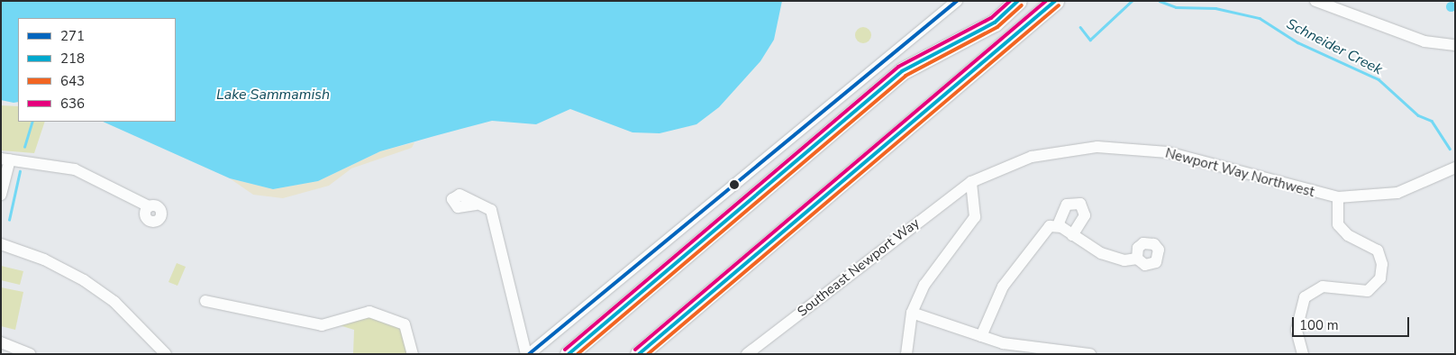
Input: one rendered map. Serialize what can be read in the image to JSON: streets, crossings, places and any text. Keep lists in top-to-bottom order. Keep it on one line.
{"streets":{"street":["Newport Way Northwest","Southeast Newport Way"]},"crossings":[["Newport Way Northwest","Southeast Newport Way"]],"water":["Schneider Creek","Lake Sammamish"],"lines":["transit line 271","transit line 218","transit line 636","transit line 643"],"legend":["271","218","643","636"],"scale_bar":"100 m"}
